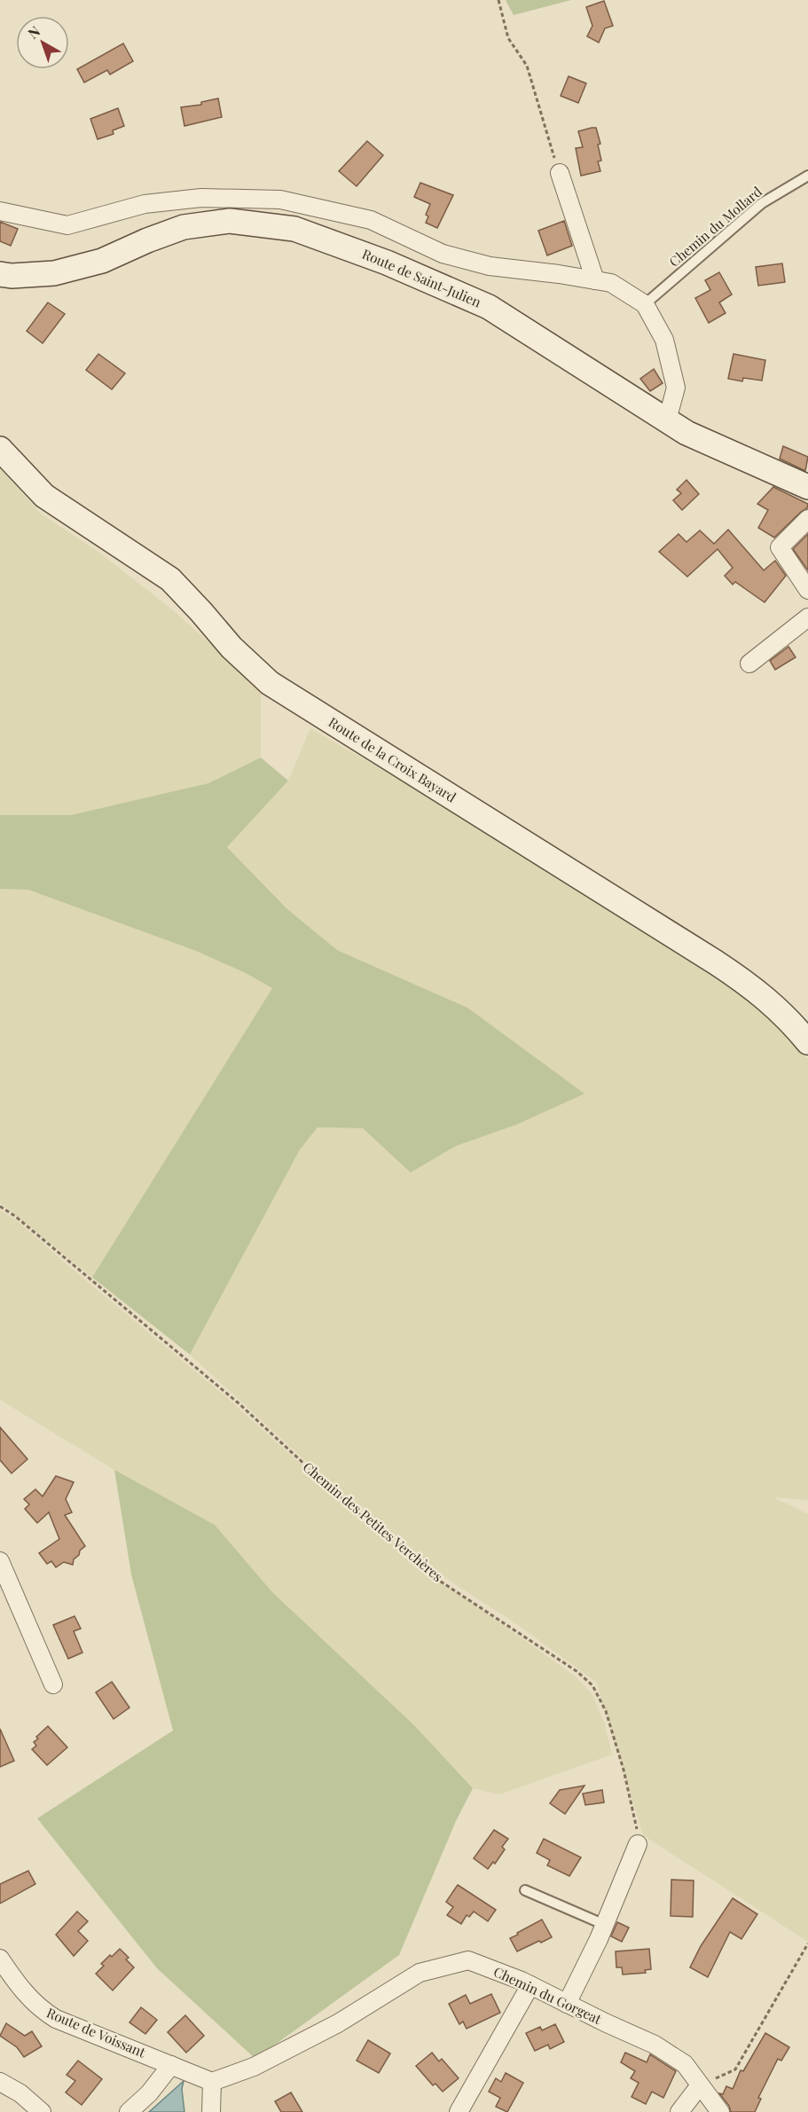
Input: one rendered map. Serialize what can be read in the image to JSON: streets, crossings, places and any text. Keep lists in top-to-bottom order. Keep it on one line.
{"streets":{"main road":["Route de Saint-Julien","Route de la Croix Bayard"],"street":["Chemin du Gorgeat","Route de Voissant"],"lane":["Chemin du Mollard"],"path":["Chemin des Petites Verchères"]},"crossings":[["Chemin du Gorgeat","Route de Voissant"]],"north":"top left"}
